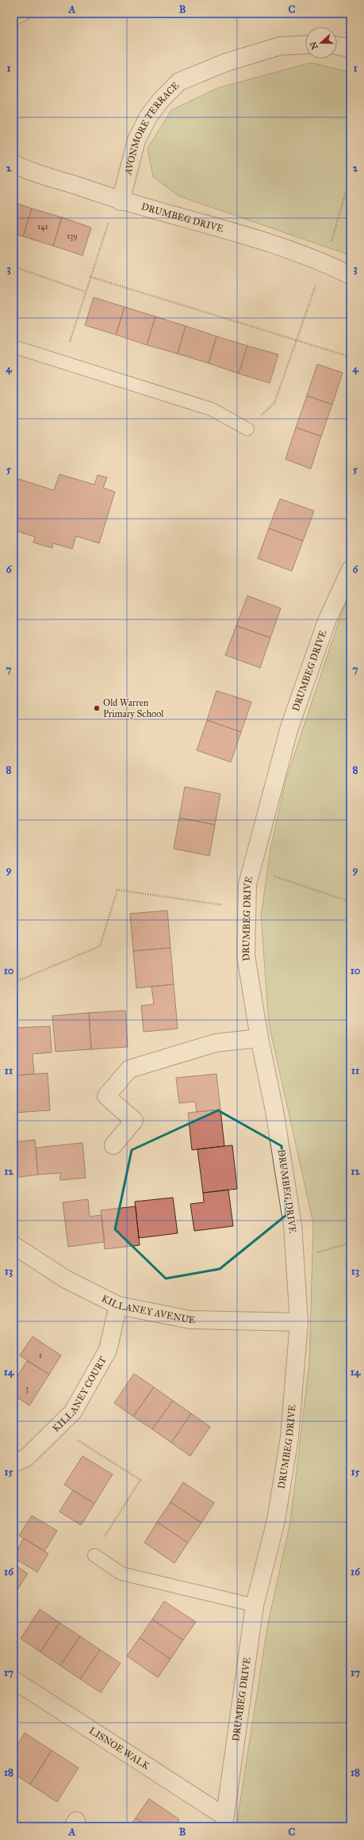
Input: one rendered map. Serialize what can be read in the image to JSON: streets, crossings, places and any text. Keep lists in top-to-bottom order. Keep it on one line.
{"streets":{"street":["AVONMORE TERRACE","DRUMBEG DRIVE","KILLANEY AVENUE","KILLANEY COURT","LISNOE WALK"]},"crossings":[["AVONMORE TERRACE","DRUMBEG DRIVE"],["DRUMBEG DRIVE","KILLANEY AVENUE"],["DRUMBEG DRIVE","LISNOE WALK"],["KILLANEY AVENUE","KILLANEY COURT"]],"places":["Old Warren Primary School"],"house_numbers":["141","139","1","3"],"north":"left","grid":{"columns":["A","B","C"],"rows":["1","2","3","4","5","6","7","8","9","10","11","12","13","14","15","16","17","18"]}}
